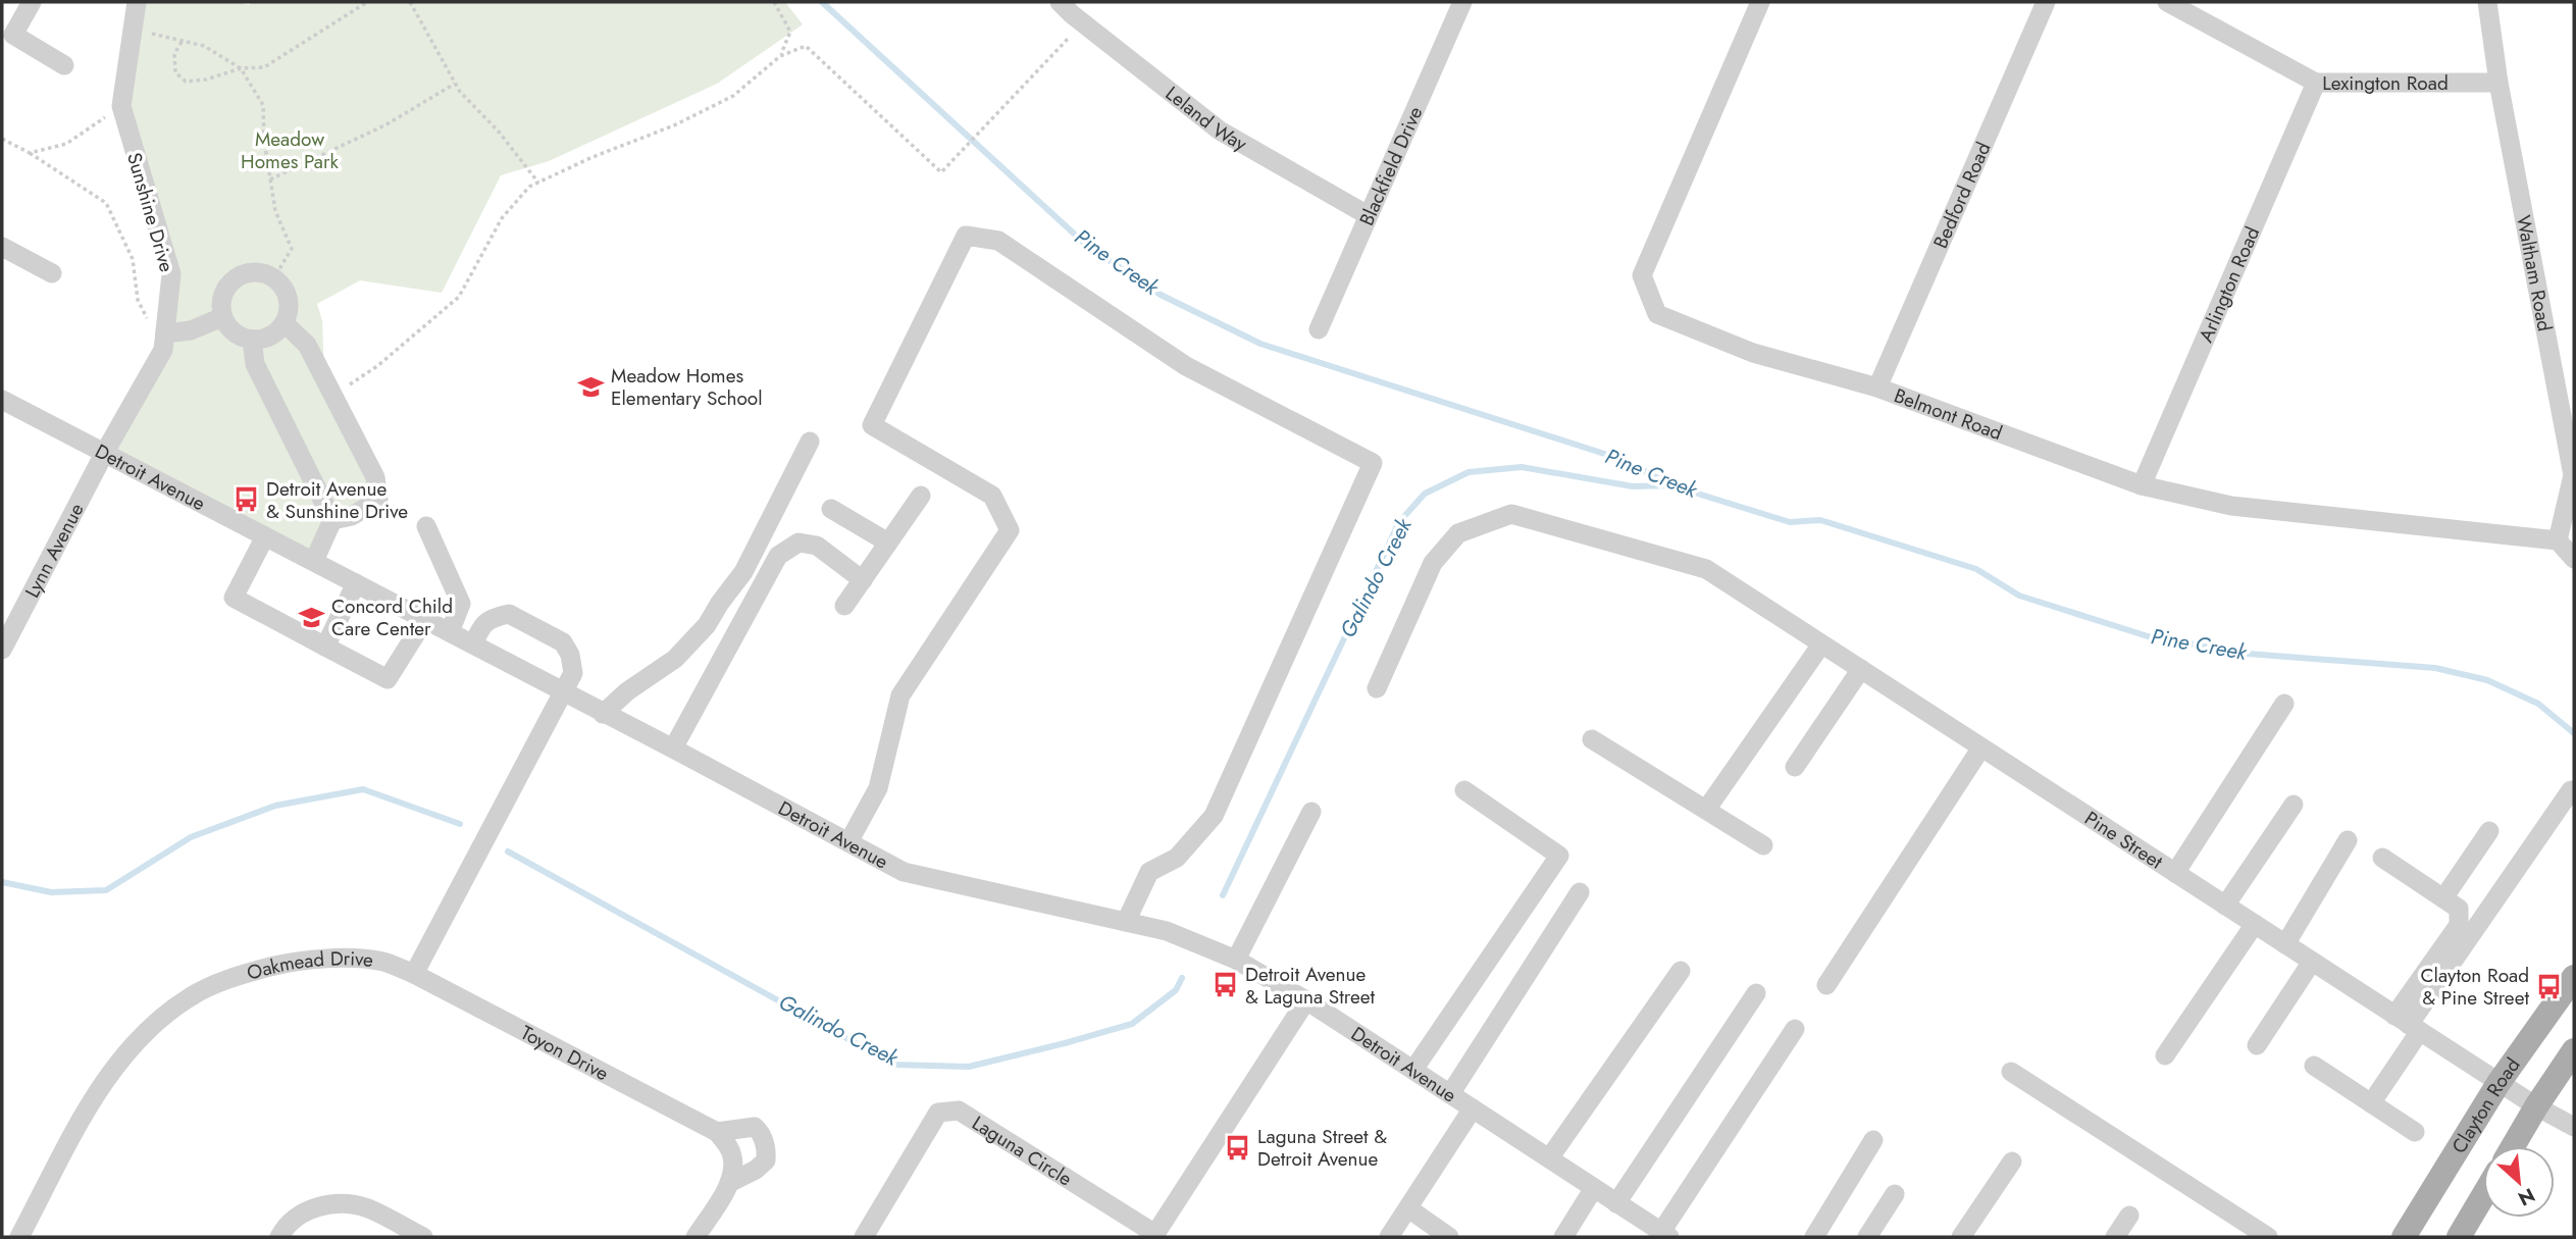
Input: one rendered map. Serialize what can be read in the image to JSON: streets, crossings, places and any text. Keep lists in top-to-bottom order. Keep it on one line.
{"streets":{"main road":["Clayton Road"],"street":["Lexington Road","Leland Way","Blackfield Drive","Bedford Road","Sunshine Drive","Waltham Road","Arlington Road","Belmont Road","Detroit Avenue","Lynn Avenue","Pine Street","Oakmead Drive","Toyon Drive","Laguna Circle"]},"crossings":[["Lexington Road","Waltham Road"],["Lexington Road","Arlington Road"],["Leland Way","Blackfield Drive"],["Bedford Road","Belmont Road"],["Sunshine Drive","Detroit Avenue"],["Sunshine Drive","Lynn Avenue"],["Waltham Road","Belmont Road"],["Arlington Road","Belmont Road"],["Detroit Avenue","Lynn Avenue"],["Pine Street","Clayton Road"],["Oakmead Drive","Toyon Drive"]],"water":["Pine Creek","Galindo Creek"],"parks":["Meadow Homes Park"],"places":{"school or university":["Meadow Homes Elementary School","Concord Child Care Center"],"bus stop":["Detroit Avenue & Sunshine Drive","Detroit Avenue & Laguna Street","Clayton Road & Pine Street","Laguna Street & Detroit Avenue"]},"north":"bottom right"}
